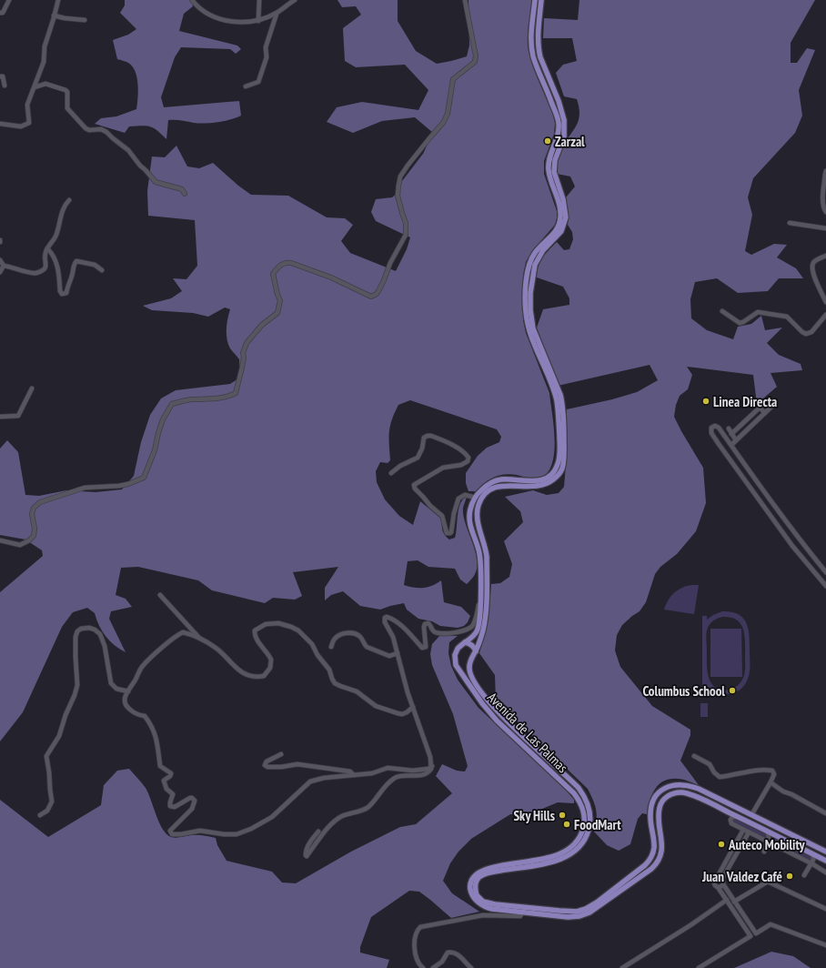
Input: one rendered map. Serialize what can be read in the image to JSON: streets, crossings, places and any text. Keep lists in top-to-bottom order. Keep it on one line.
{"streets":{"main road":["Avenida de Las Palmas"]},"places":["Zarzal","Linea Directa","Columbus School","Sky Hills","FoodMart","Auteco Mobility","Juan Valdez Café"]}
